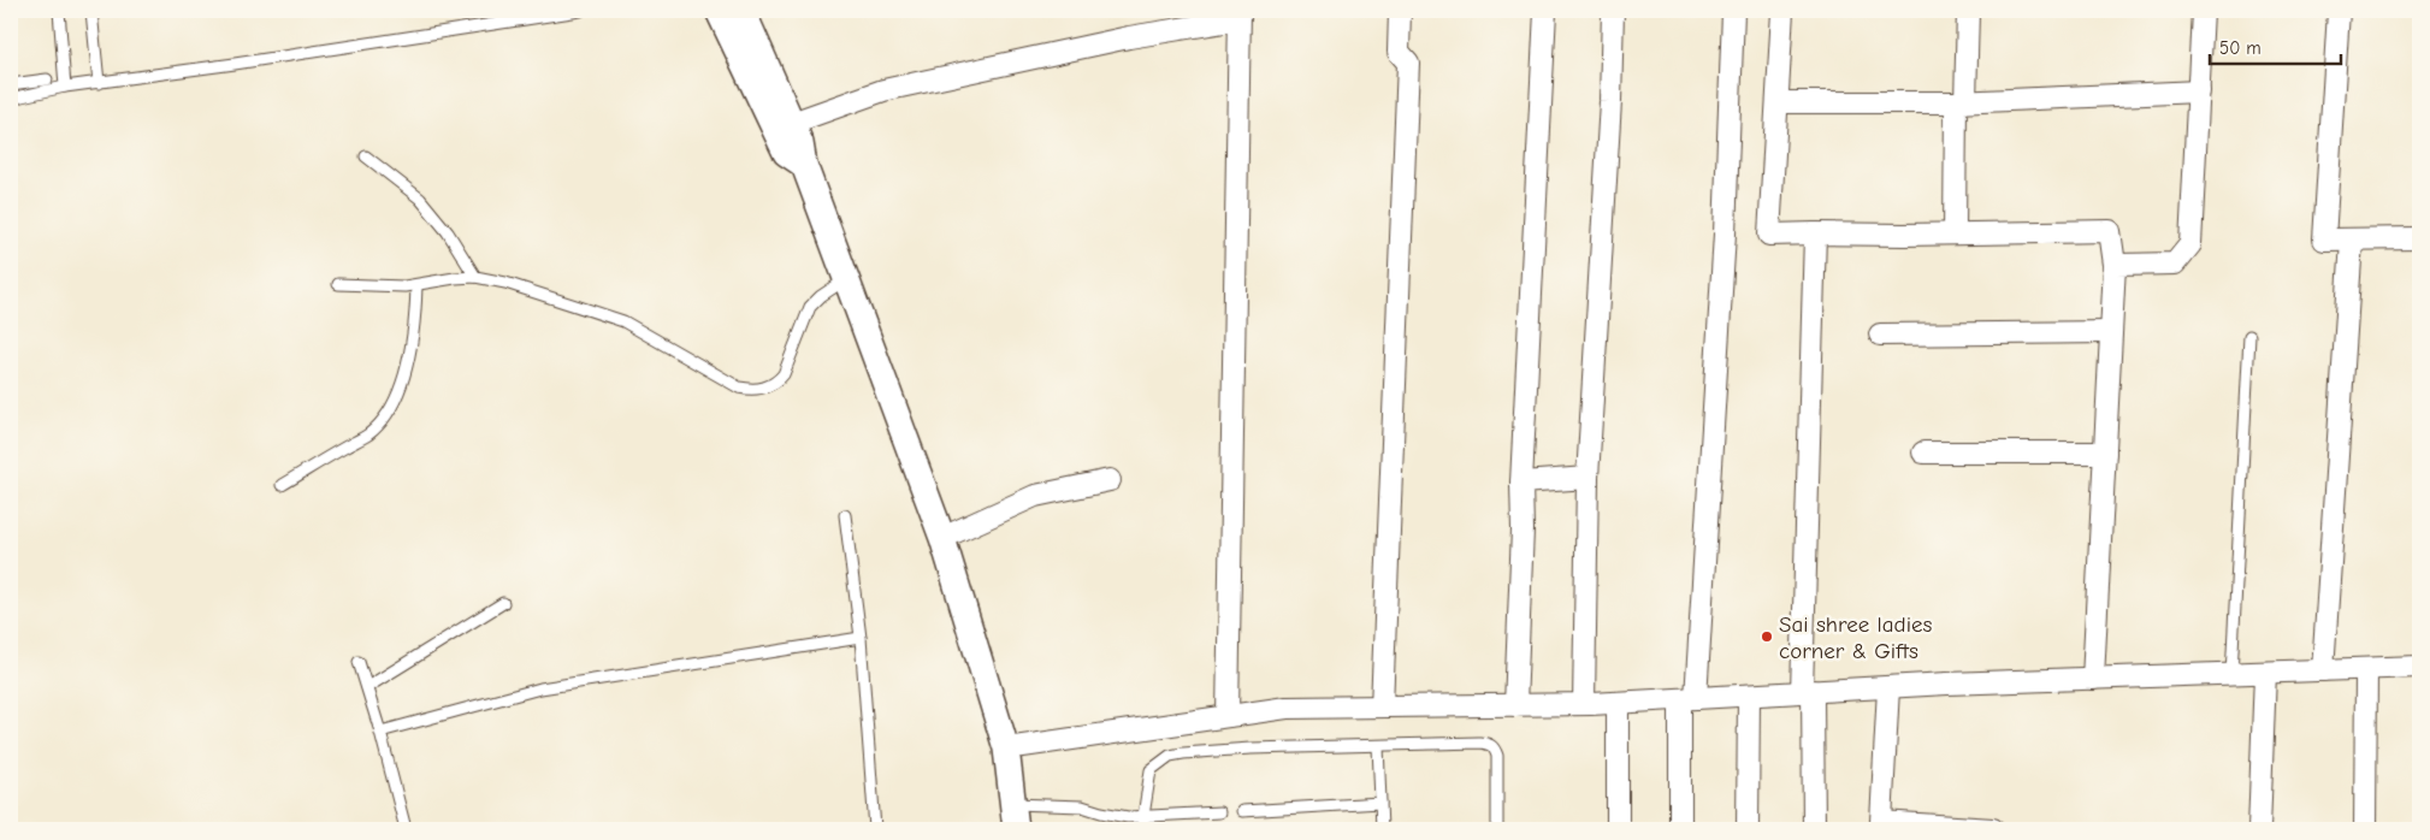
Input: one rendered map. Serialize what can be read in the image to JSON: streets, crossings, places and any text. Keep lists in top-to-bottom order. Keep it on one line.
{"places":["Sai shree ladies corner & Gifts"],"scale_bar":"50 m"}
